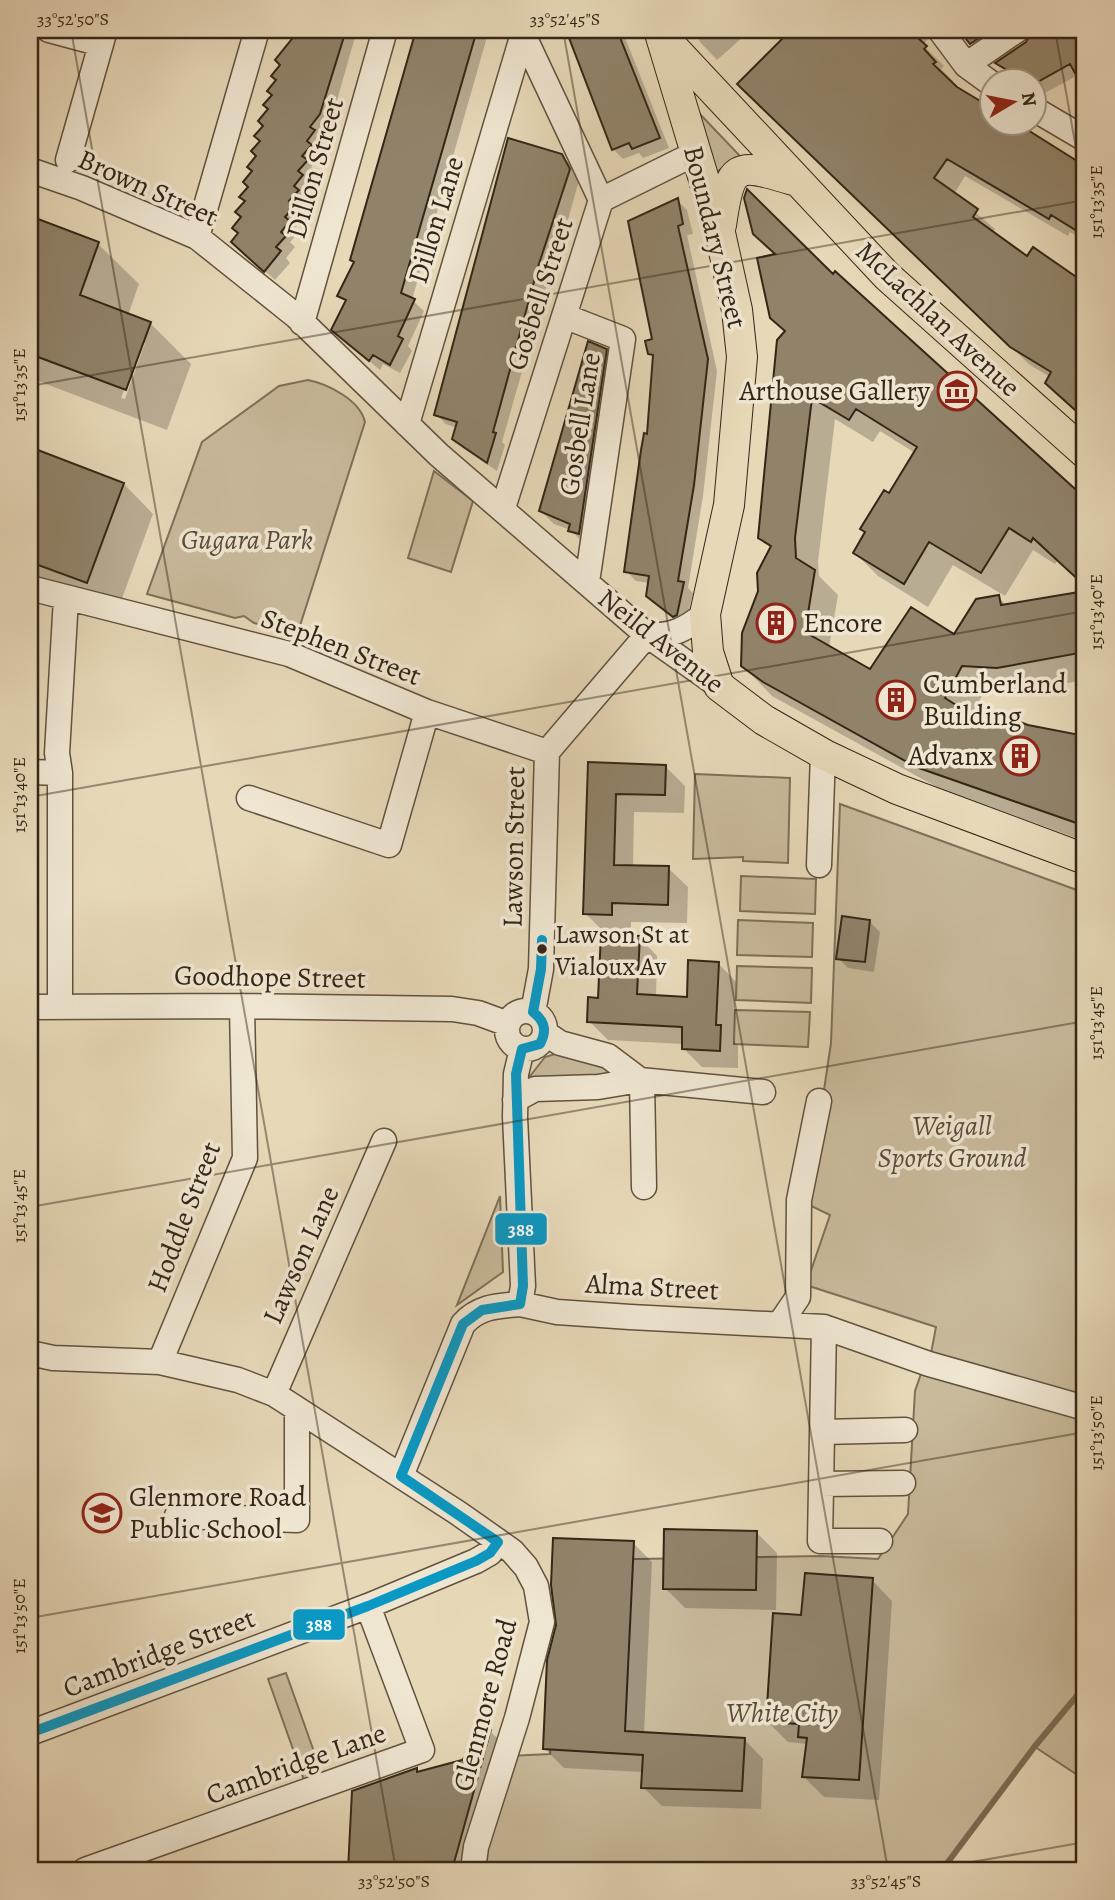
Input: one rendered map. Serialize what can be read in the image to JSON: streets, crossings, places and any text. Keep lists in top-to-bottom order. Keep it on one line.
{"streets":{"main road":["Boundary Street","McLachlan Avenue","Neild Avenue"],"street":["Dillon Street","Brown Street","Dillon Lane","Gosbell Street","Gosbell Lane","Stephen Street","Lawson Street","Goodhope Street","Hoddle Street","Lawson Lane","Alma Street","Cambridge Street","Glenmore Road","Cambridge Lane"]},"crossings":[["Dillon Street","Brown Street"],["Dillon Street","Neild Avenue"],["Brown Street","Neild Avenue"],["Dillon Lane","Neild Avenue"],["Boundary Street","Gosbell Street"],["Boundary Street","McLachlan Avenue"],["Boundary Street","Neild Avenue"],["Gosbell Street","Gosbell Lane"],["Gosbell Street","Neild Avenue"],["Gosbell Lane","Neild Avenue"],["Neild Avenue","Lawson Street"],["Stephen Street","Lawson Street"],["Lawson Street","Goodhope Street"],["Goodhope Street","Hoddle Street"],["Hoddle Street","Glenmore Road"],["Lawson Lane","Glenmore Road"],["Cambridge Street","Glenmore Road"],["Cambridge Street","Cambridge Lane"]],"parks":["Gugara Park","Weigall Sports Ground","White City"],"places":{"museum":["Arthouse Gallery"],"building":["Encore","Cumberland Building","Advanx"],"other":["Lawson St at Vialoux Av"],"school or university":["Glenmore Road Public School"]},"lines":["transit line 388"],"north":"right","coordinates":["33°52'50\"S","33°52'45\"S","151°13'35\"E","151°13'40\"E","151°13'45\"E","151°13'50\"E"]}
